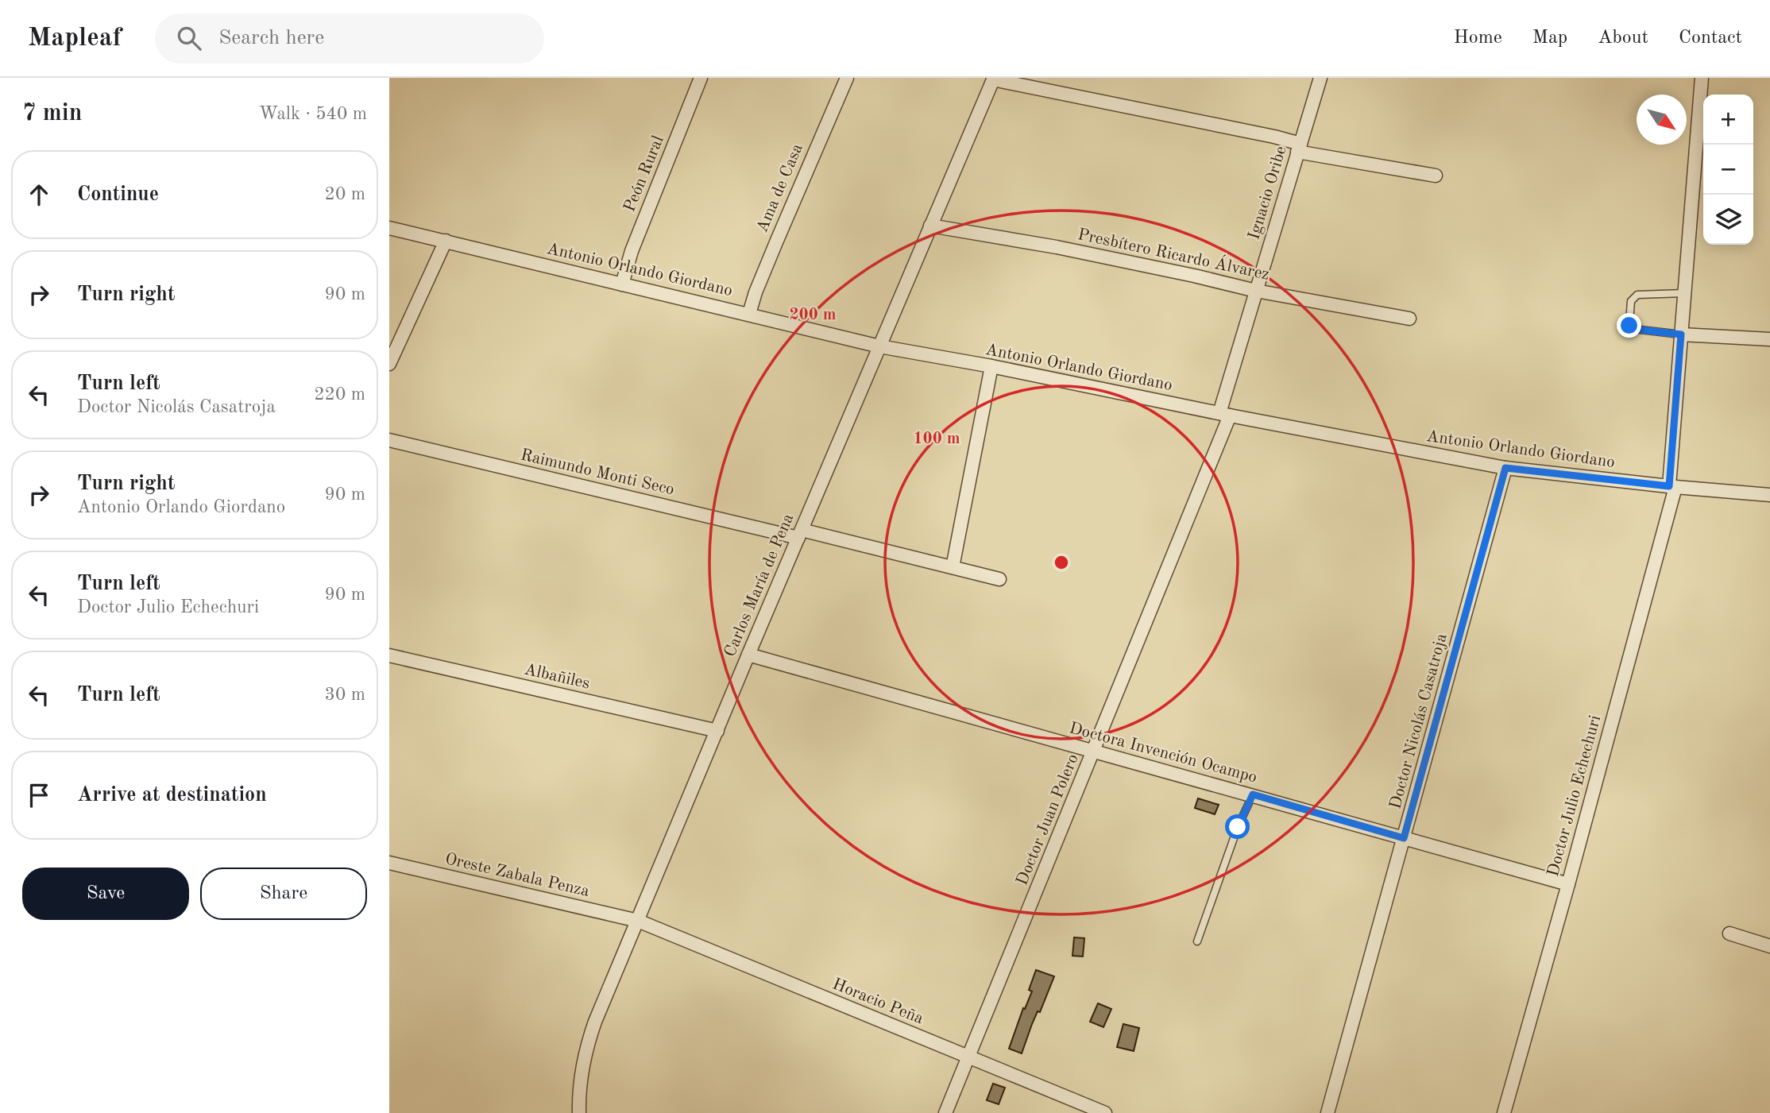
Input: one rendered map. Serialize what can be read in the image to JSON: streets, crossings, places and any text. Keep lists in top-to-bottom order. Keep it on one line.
{"streets":{"street":["Peón Rural","Ama de Casa","Ignacio Oribe","Presbítero Ricardo Álvarez","Antonio Orlando Giordano","Raimundo Monti Seco","Carlos María de Pena","Albañiles","Doctor Nicolás Casatroja","Doctora Invención Ocampo","Doctor Julio Echechuri","Doctor Juan Polero","Oreste Zabala Penza","Horacio Peña"]},"crossings":[["Peón Rural","Antonio Orlando Giordano"],["Ama de Casa","Antonio Orlando Giordano"],["Ignacio Oribe","Presbítero Ricardo Álvarez"],["Ignacio Oribe","Antonio Orlando Giordano"],["Ignacio Oribe","Doctor Juan Polero"],["Presbítero Ricardo Álvarez","Carlos María de Pena"],["Antonio Orlando Giordano","Carlos María de Pena"],["Antonio Orlando Giordano","Doctor Nicolás Casatroja"],["Antonio Orlando Giordano","Doctor Julio Echechuri"],["Antonio Orlando Giordano","Doctor Juan Polero"],["Raimundo Monti Seco","Carlos María de Pena"],["Carlos María de Pena","Albañiles"],["Carlos María de Pena","Doctora Invención Ocampo"],["Carlos María de Pena","Oreste Zabala Penza"],["Carlos María de Pena","Horacio Peña"],["Doctor Nicolás Casatroja","Doctora Invención Ocampo"],["Doctora Invención Ocampo","Doctor Julio Echechuri"],["Doctora Invención Ocampo","Doctor Juan Polero"],["Doctor Juan Polero","Horacio Peña"],["Oreste Zabala Penza","Horacio Peña"]],"north":"bottom right","page":{"header":"Mapleaf","search":"Search here","nav":["Home","Map","About","Contact"],"heading":["7 min","Walk · 540 m"],"map_buttons":["+","−"],"list":[["Continue","20 m"],["Turn right","90 m"],["Turn left","Doctor Nicolás Casatroja","220 m"],["Turn right","Antonio Orlando Giordano","90 m"],["Turn left","Doctor Julio Echechuri","90 m"],["Turn left","30 m"],"Arrive at destination"],"buttons":["Save","Share"]},"rings":["200 m","100 m"]}
